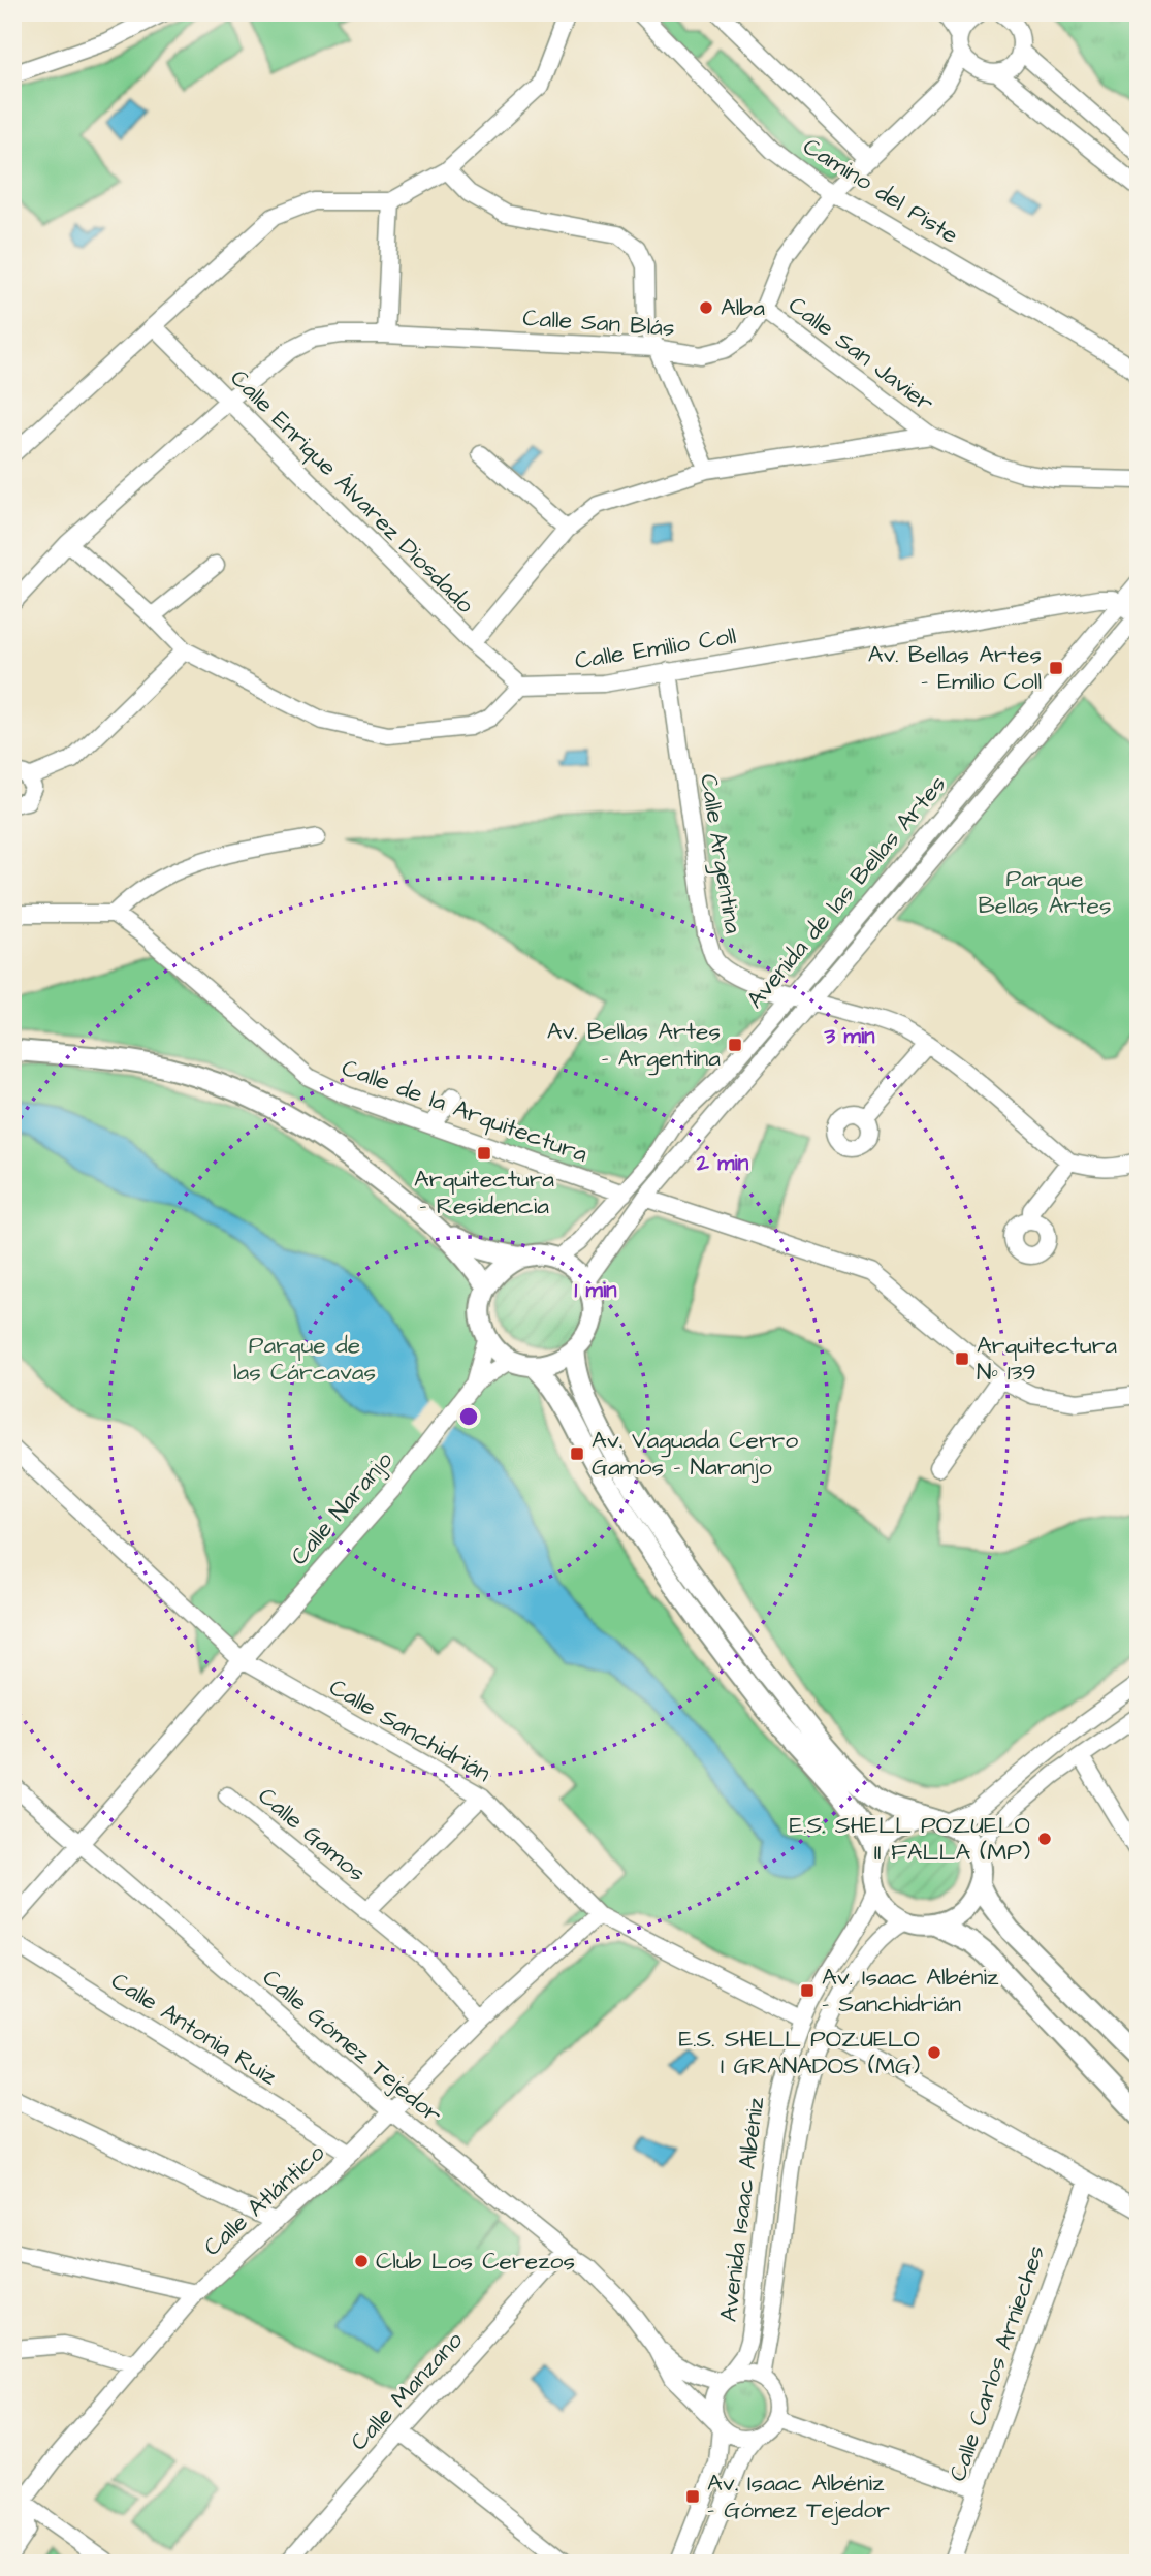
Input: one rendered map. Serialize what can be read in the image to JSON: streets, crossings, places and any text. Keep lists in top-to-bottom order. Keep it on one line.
{"streets":{"street":["Camino del Piste","Calle San Blás","Calle San Javier","Calle Enrique Álvarez Diosdado","Calle Emilio Coll","Calle Argentina","Avenida de las Bellas Artes","Calle de la Arquitectura","Calle Naranjo","Calle Sanchidrián","Calle Gamos","Calle Antonia Ruiz","Calle Gómez Tejedor","Calle Atlántico","Avenida Isaac Albéniz","Calle Carlos Arnieches","Calle Manzano"]},"crossings":[["Camino del Piste","Calle San Blás"],["Calle San Blás","Calle San Javier"],["Calle San Blás","Calle Enrique Álvarez Diosdado"],["Calle Enrique Álvarez Diosdado","Calle Emilio Coll"],["Calle Emilio Coll","Calle Argentina"],["Calle Emilio Coll","Avenida de las Bellas Artes"],["Calle Argentina","Avenida de las Bellas Artes"],["Avenida de las Bellas Artes","Calle de la Arquitectura"],["Avenida de las Bellas Artes","Calle Naranjo"],["Calle Naranjo","Calle Sanchidrián"],["Calle Naranjo","Calle Gómez Tejedor"],["Calle Sanchidrián","Calle Gamos"],["Calle Sanchidrián","Calle Atlántico"],["Calle Sanchidrián","Avenida Isaac Albéniz"],["Calle Gamos","Calle Atlántico"],["Calle Antonia Ruiz","Calle Atlántico"],["Calle Gómez Tejedor","Calle Atlántico"],["Calle Gómez Tejedor","Avenida Isaac Albéniz"],["Calle Gómez Tejedor","Calle Manzano"]],"parks":["Parque Bellas Artes","Parque de las Cárcavas"],"places":{"other":["Alba","E.S. SHELL POZUELO II FALLA (MP)","E.S. SHELL POZUELO I GRANADOS (MG)","Club Los Cerezos"],"transit":["Av. Bellas Artes - Emilio Coll","Av. Bellas Artes - Argentina","Arquitectura - Residencia","Arquitectura Nº 139","Av. Vaguada Cerro Gamos - Naranjo","Av. Isaac Albéniz - Sanchidrián","Av. Isaac Albéniz - Gómez Tejedor"]},"rings":["3 min","2 min","1 min"]}
